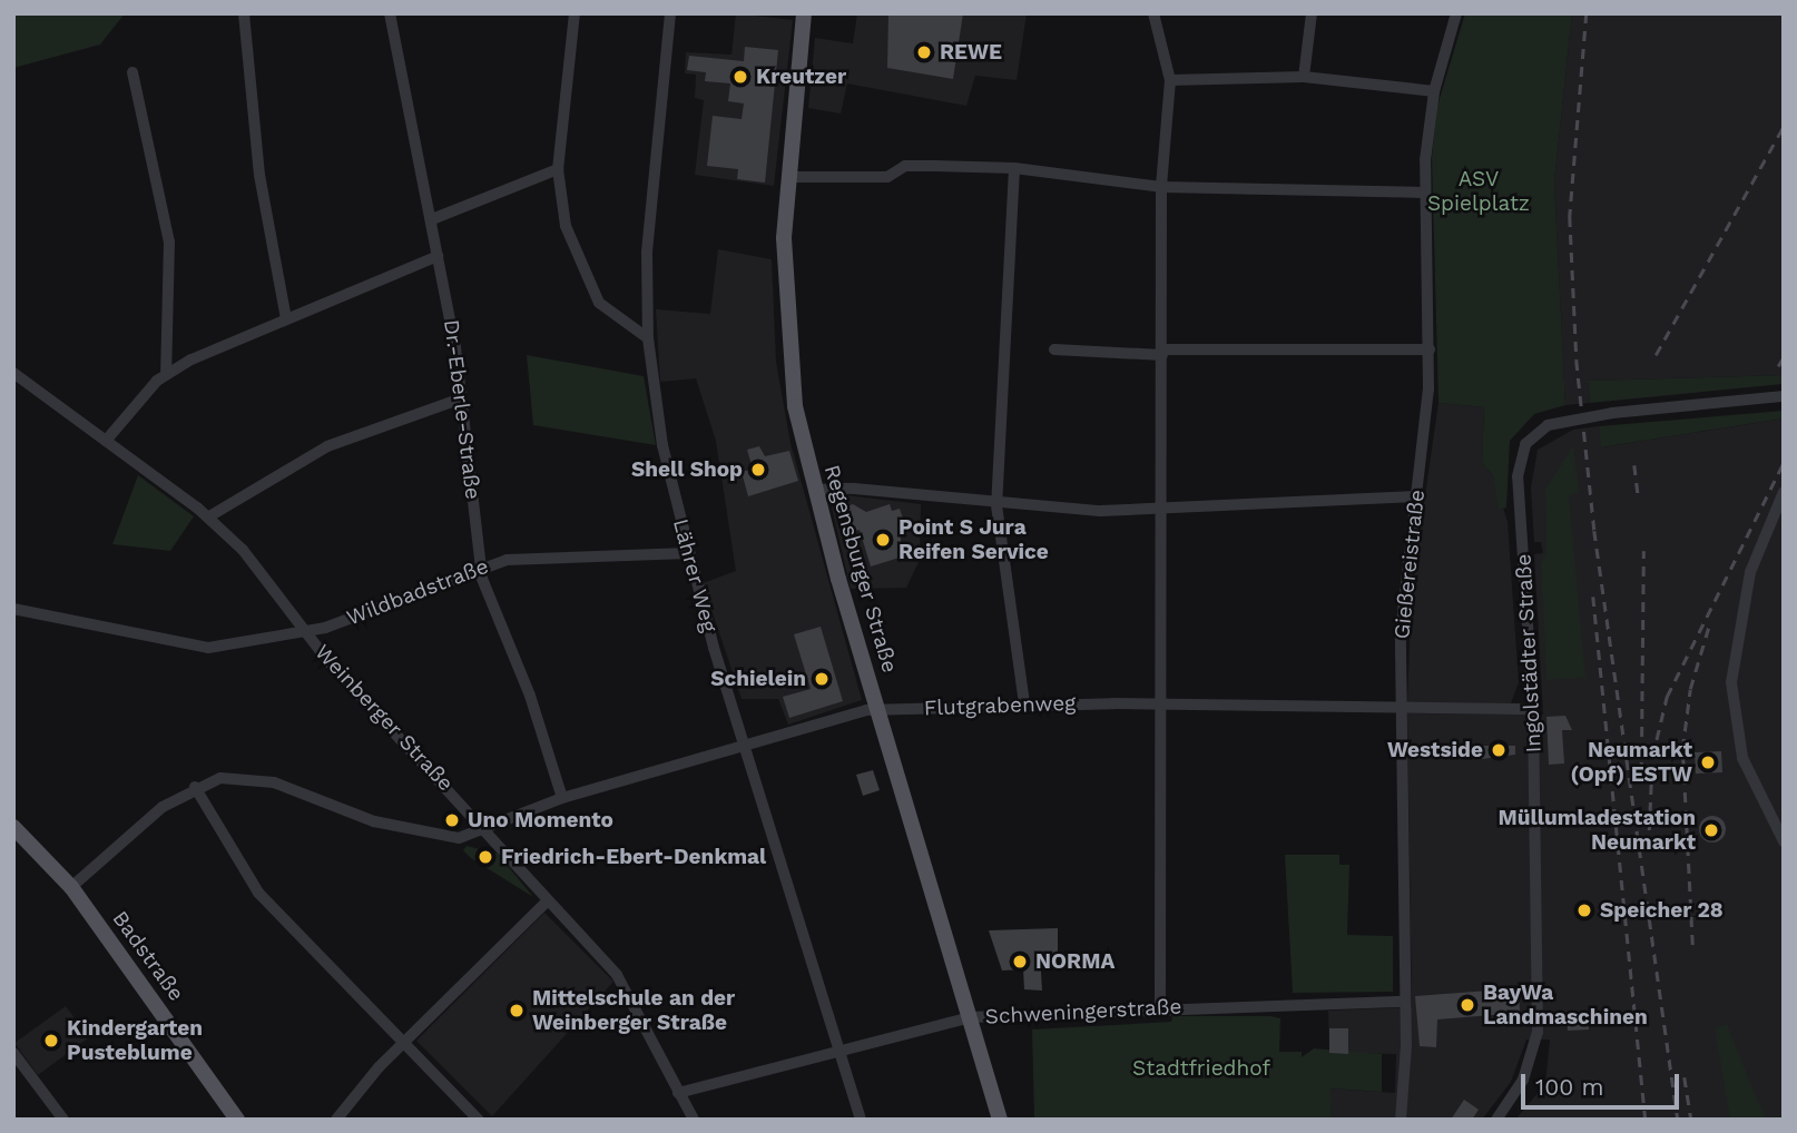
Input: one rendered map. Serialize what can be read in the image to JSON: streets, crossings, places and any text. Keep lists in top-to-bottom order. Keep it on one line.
{"streets":{"main road":["Regensburger Straße","Badstraße"],"street":["Dr.-Eberle-Straße","Gießereistraße","Lährer Weg","Wildbadstraße","Ingolstädter Straße","Flutgrabenweg","Weinberger Straße","Schweningerstraße"]},"crossings":[["Dr.-Eberle-Straße","Wildbadstraße"],["Dr.-Eberle-Straße","Flutgrabenweg"],["Gießereistraße","Flutgrabenweg"],["Gießereistraße","Schweningerstraße"],["Regensburger Straße","Flutgrabenweg"],["Regensburger Straße","Schweningerstraße"],["Lährer Weg","Wildbadstraße"],["Lährer Weg","Flutgrabenweg"],["Lährer Weg","Schweningerstraße"],["Wildbadstraße","Weinberger Straße"],["Ingolstädter Straße","Flutgrabenweg"],["Flutgrabenweg","Weinberger Straße"],["Weinberger Straße","Schweningerstraße"]],"parks":["ASV Spielplatz","Stadtfriedhof"],"places":["REWE","Kreutzer","Shell Shop","Point S Jura Reifen Service","Schielein","Westside","Neumarkt (Opf) ESTW","Uno Momento","Müllumladestation Neumarkt","Friedrich-Ebert-Denkmal","Speicher 28","NORMA","BayWa Landmaschinen","Mittelschule an der Weinberger Straße","Kindergarten Pusteblume"],"scale_bar":"100 m"}
